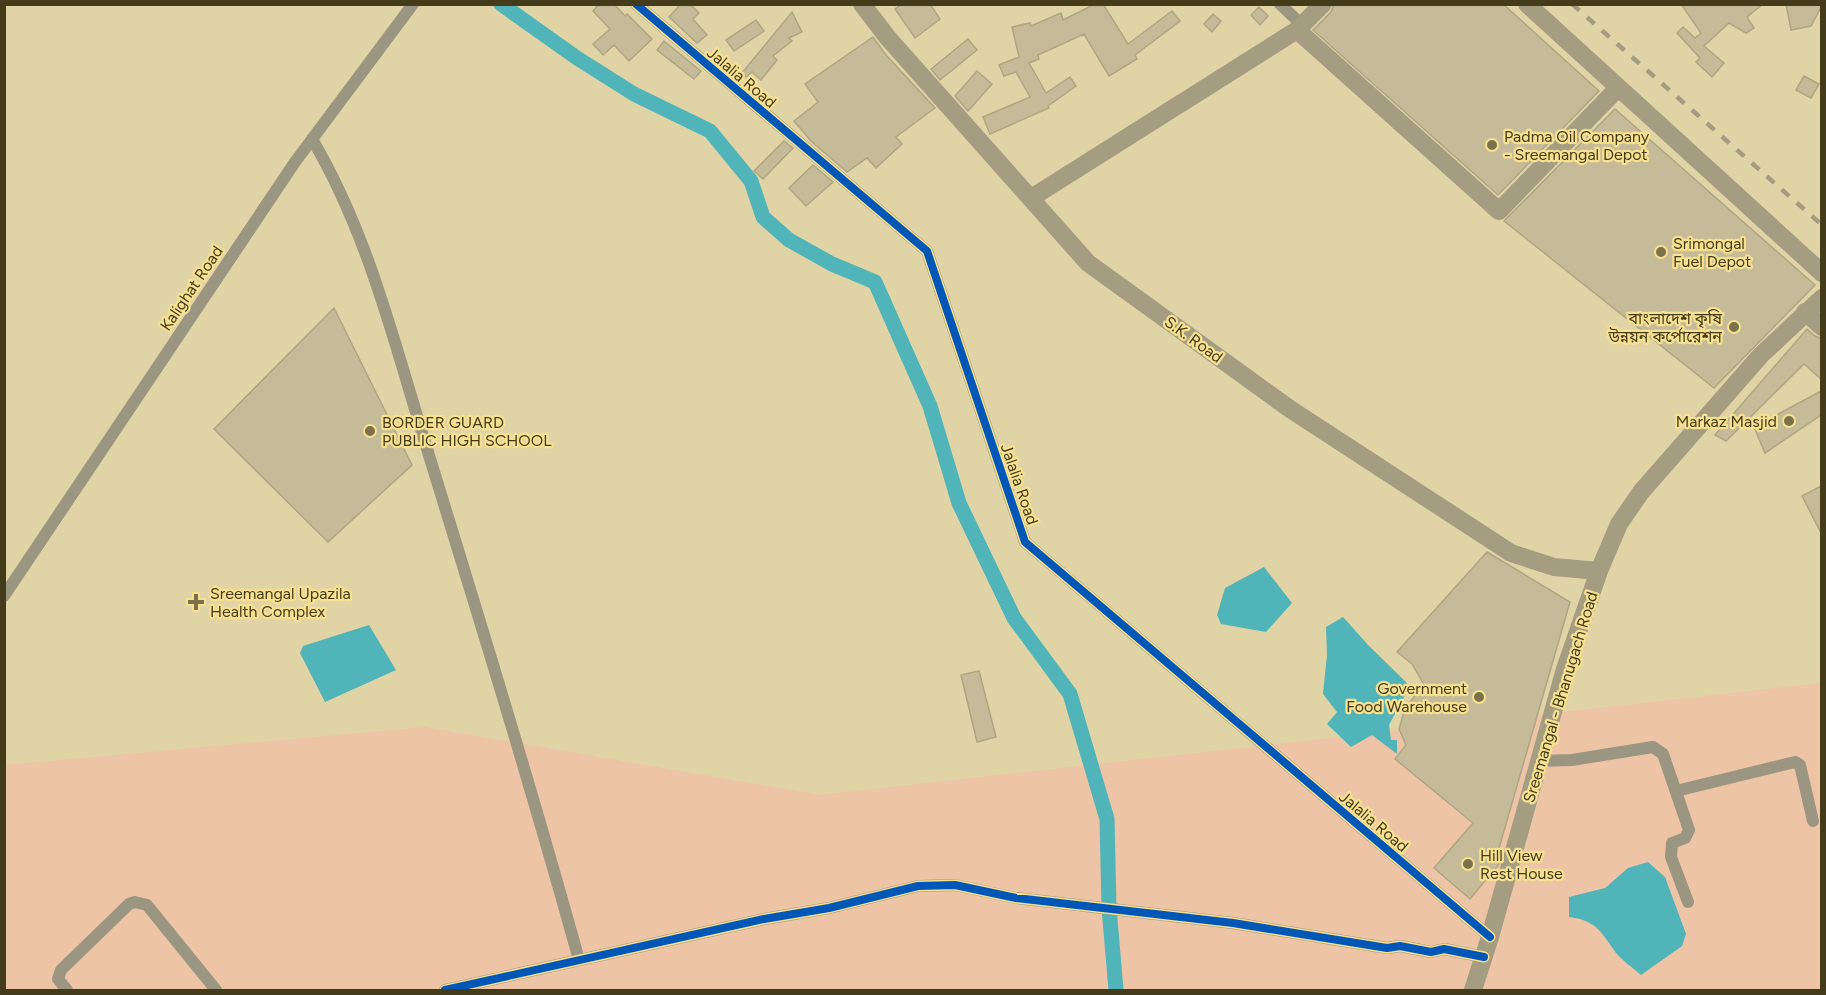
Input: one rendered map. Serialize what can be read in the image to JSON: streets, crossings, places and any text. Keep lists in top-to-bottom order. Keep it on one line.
{"streets":{"main road":["S.K. Road","Sreemangal - Bhanugach Road"],"street":["Jalalia Road","Kalighat Road"]},"crossings":[["Jalalia Road","Sreemangal - Bhanugach Road"],["S.K. Road","Sreemangal - Bhanugach Road"]],"places":{"other":["Padma Oil Company - Sreemangal Depot","Srimongal Fuel Depot","বাংলাদেশ কৃষি উন্নয়ন কর্পোরেশন","Markaz Masjid","BORDER GUARD PUBLIC HIGH SCHOOL","Government Food Warehouse","Hill View Rest House"],"health":["Sreemangal Upazila Health Complex"]}}
